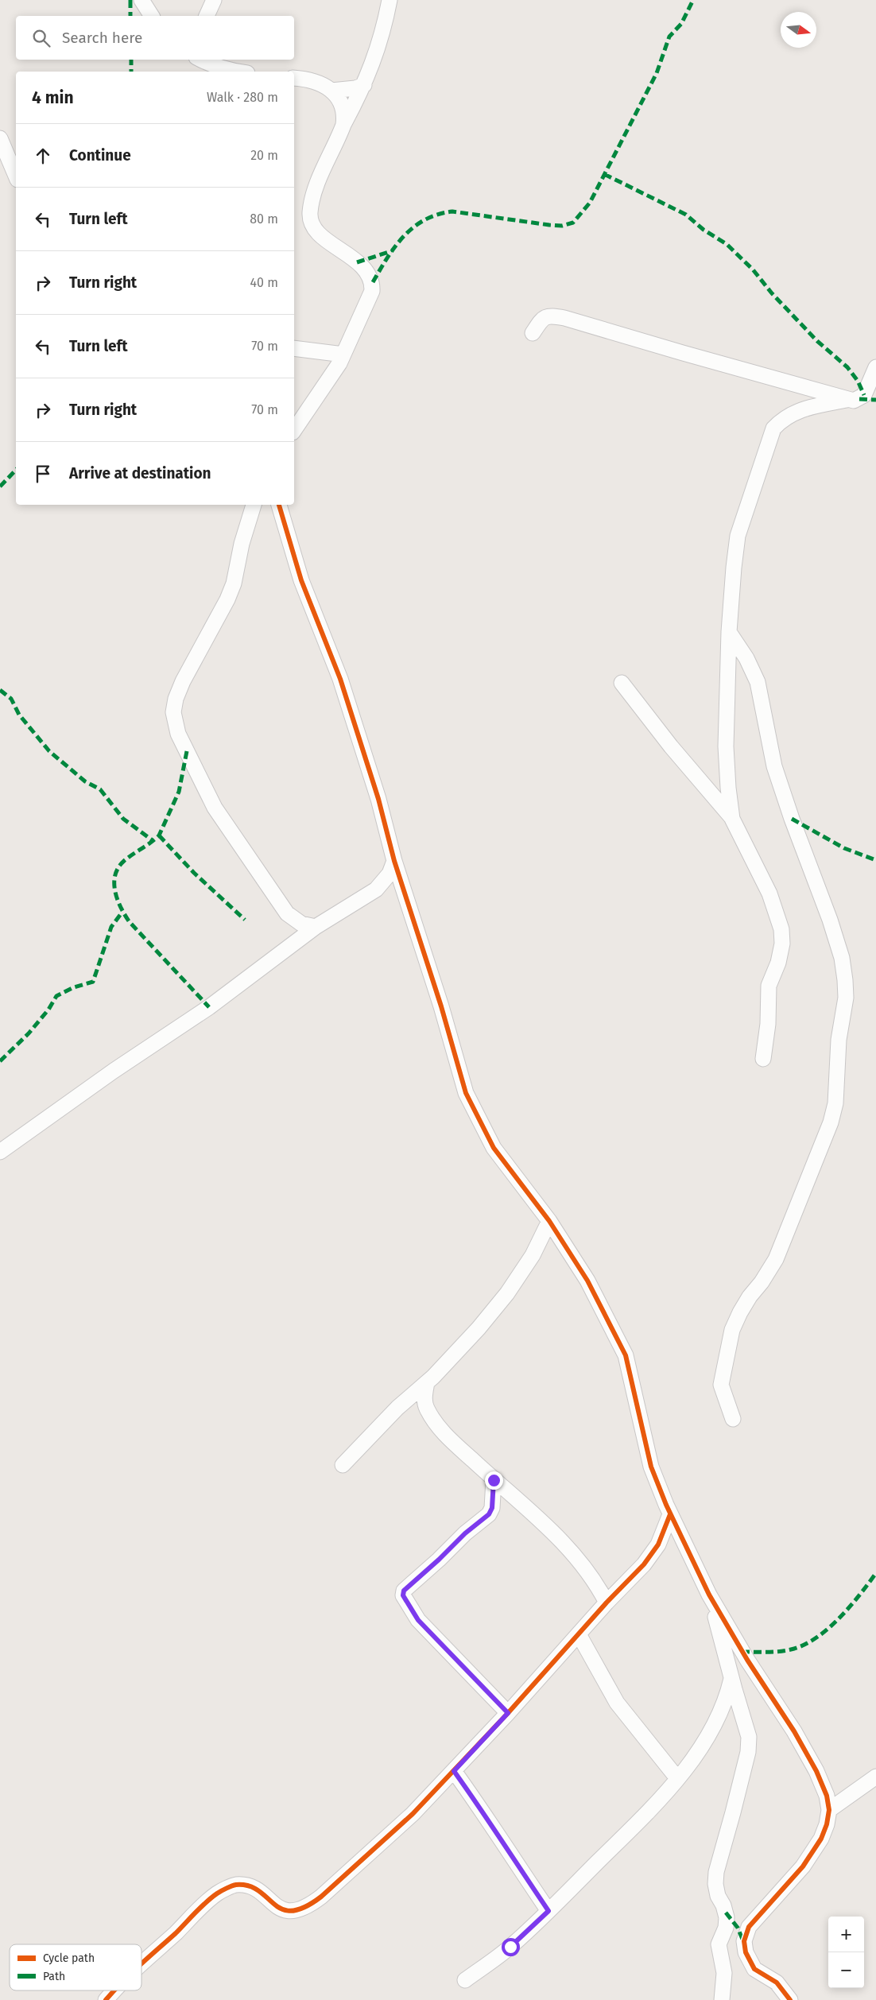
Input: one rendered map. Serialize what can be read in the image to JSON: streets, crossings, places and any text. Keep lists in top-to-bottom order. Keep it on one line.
{"legend":["Cycle path","Path"],"north":"right","page":{"search":"Search here","heading":["4 min","Walk · 280 m"],"list":[["Continue","20 m"],["Turn left","80 m"],["Turn right","40 m"],["Turn left","70 m"],["Turn right","70 m"],"Arrive at destination"],"map_buttons":["+","−"]}}
